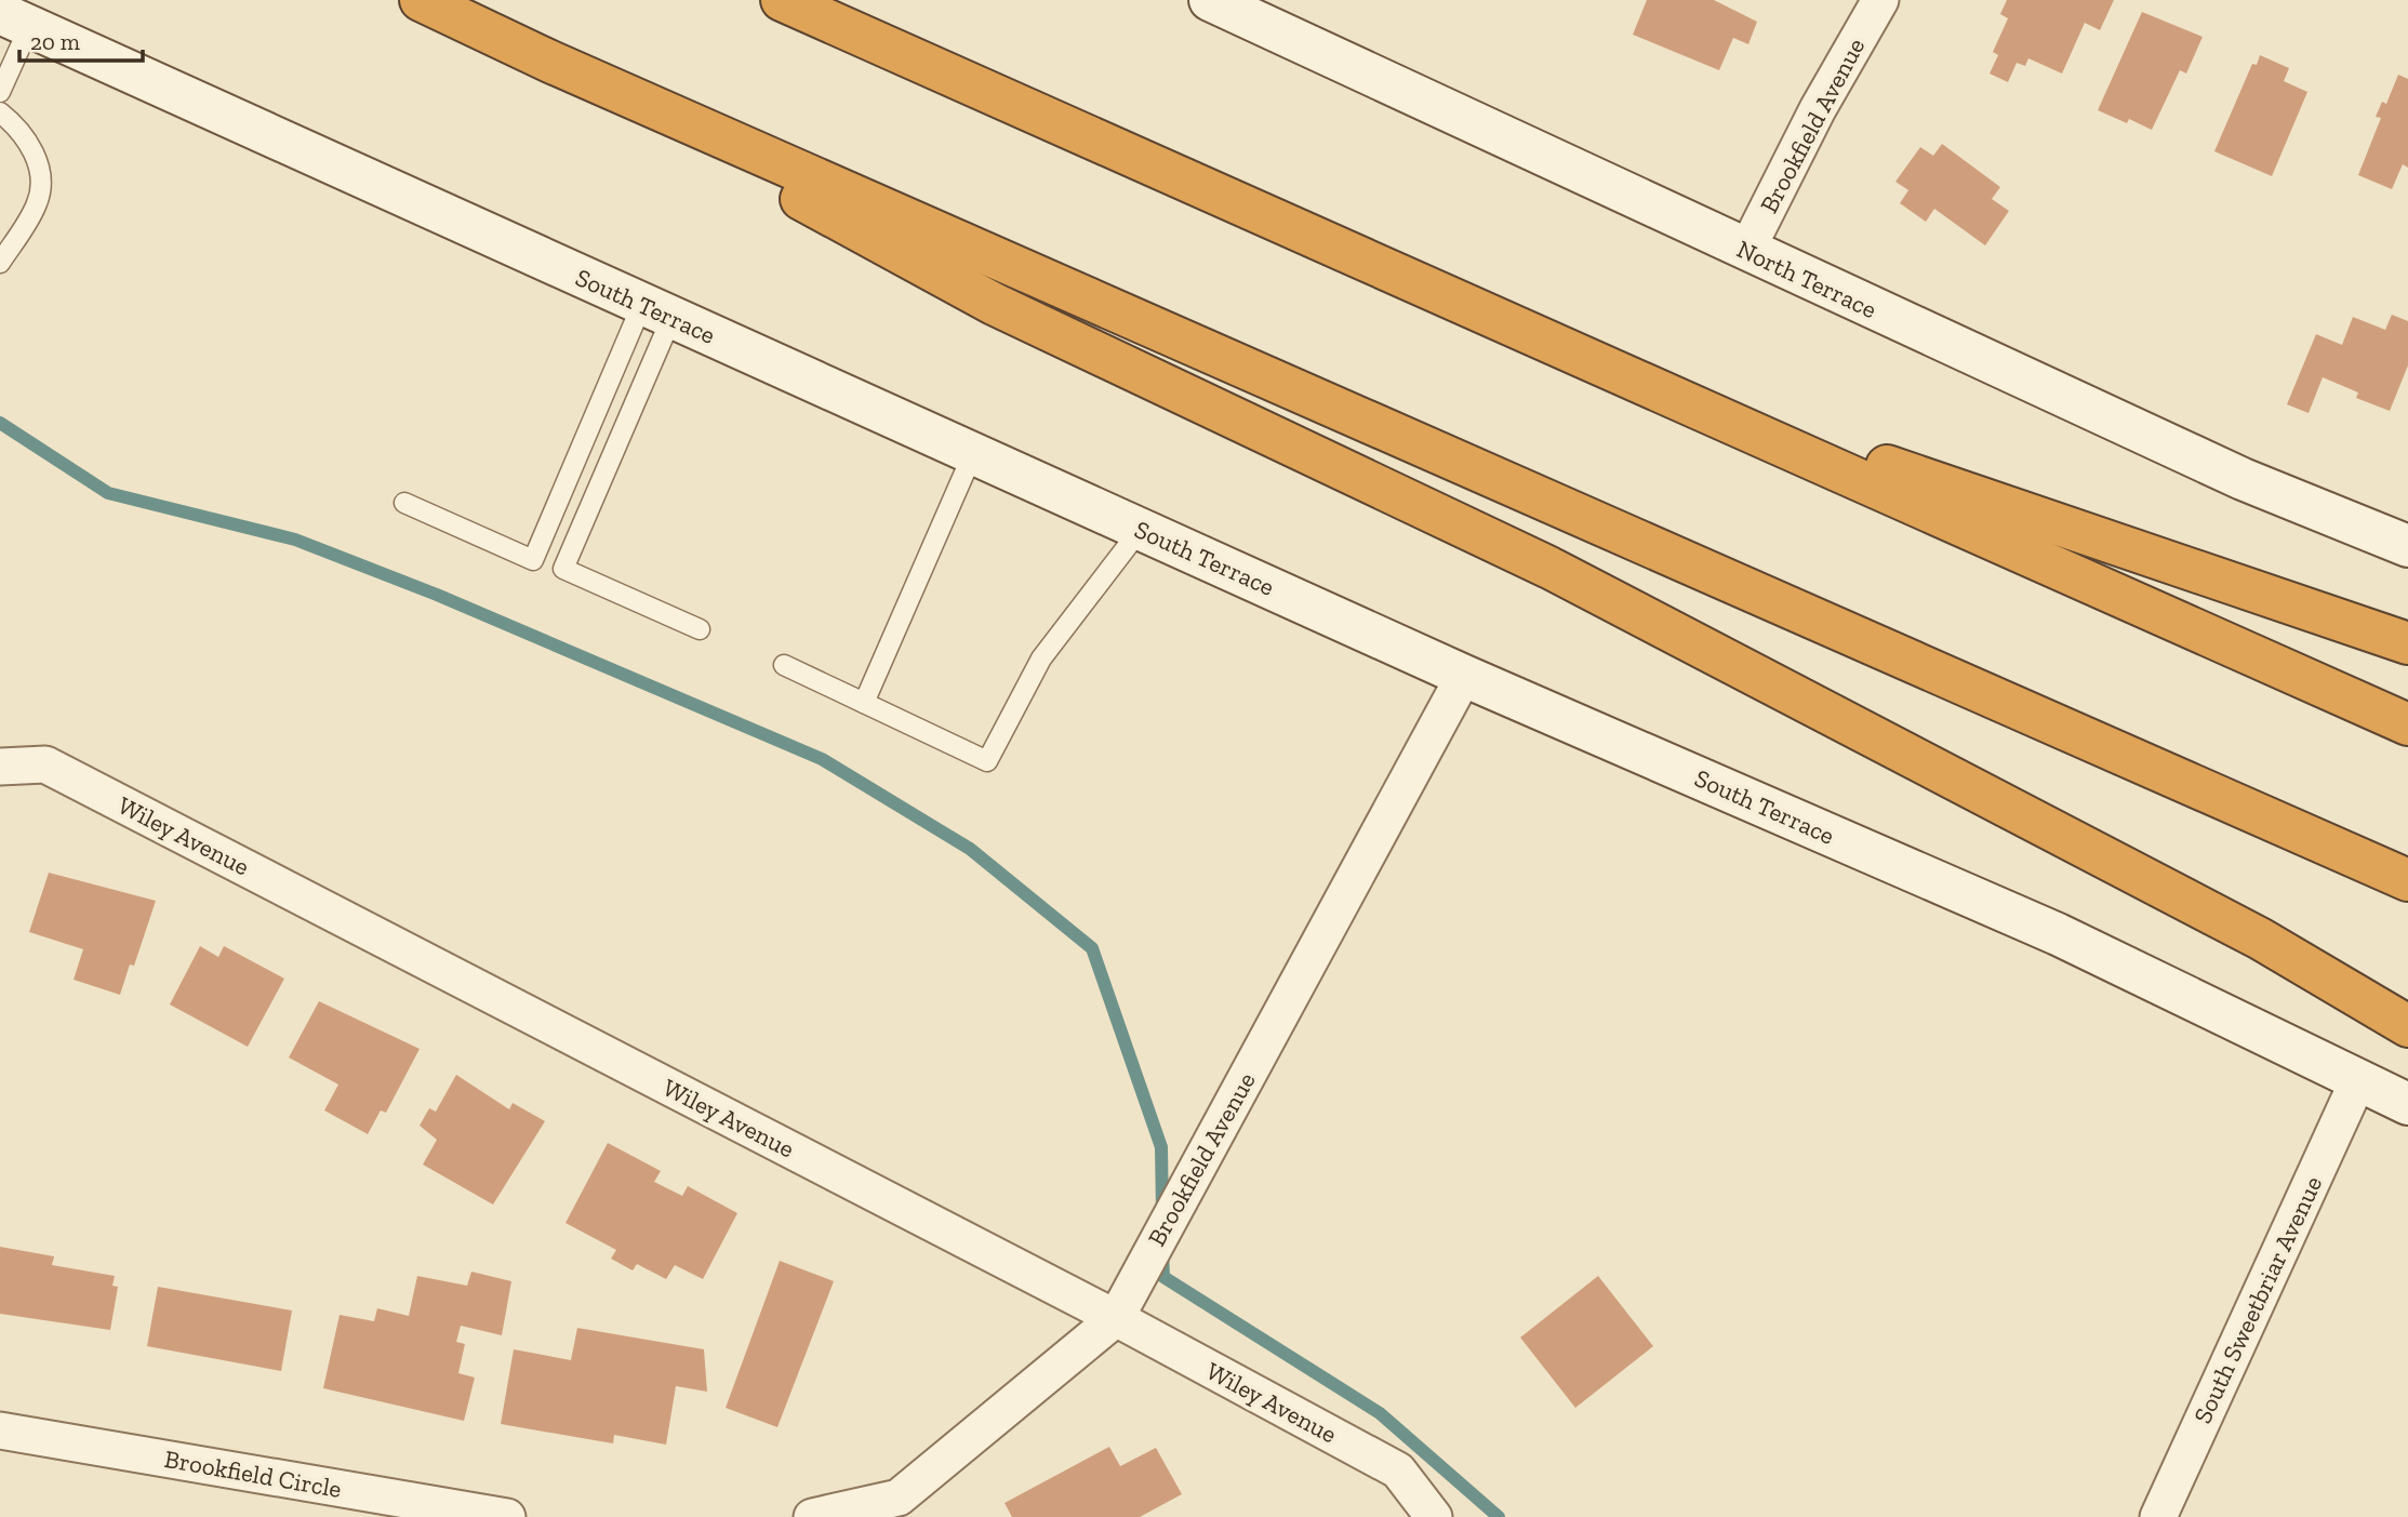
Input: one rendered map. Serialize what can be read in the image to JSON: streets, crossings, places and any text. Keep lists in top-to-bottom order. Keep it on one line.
{"streets":{"street":["Brookfield Avenue","North Terrace","South Terrace","Wiley Avenue","South Sweetbriar Avenue","Brookfield Circle"]},"crossings":[["Brookfield Avenue","North Terrace"],["Brookfield Avenue","South Terrace"],["Brookfield Avenue","Wiley Avenue"],["South Terrace","South Sweetbriar Avenue"]],"scale_bar":"20 m"}
